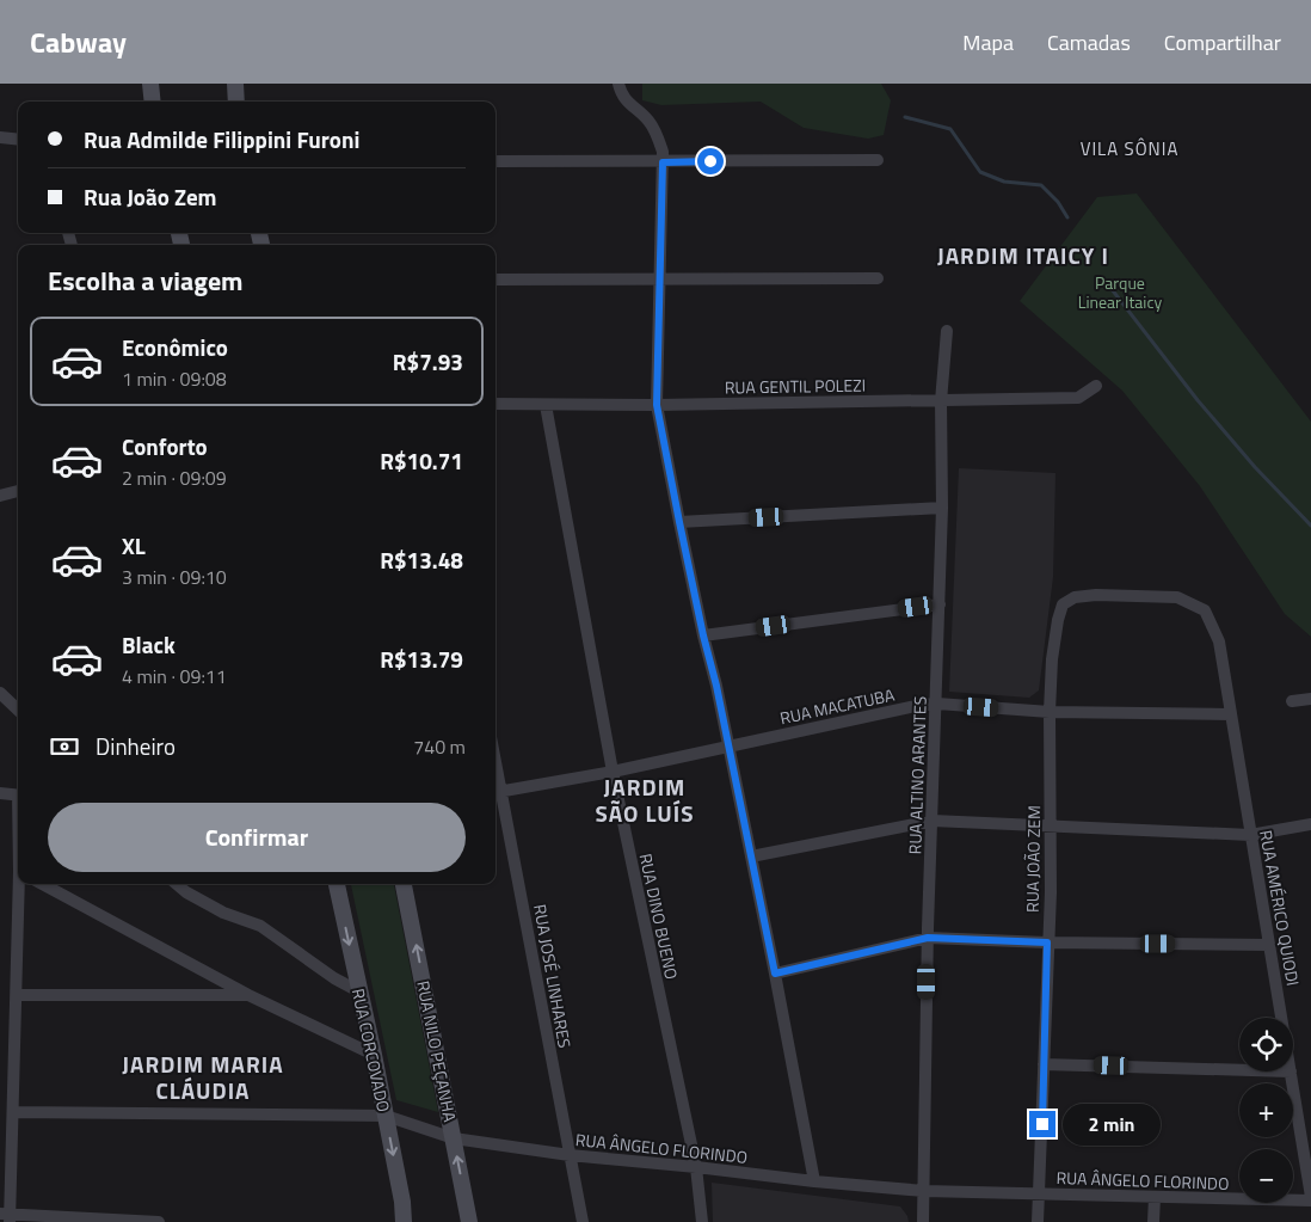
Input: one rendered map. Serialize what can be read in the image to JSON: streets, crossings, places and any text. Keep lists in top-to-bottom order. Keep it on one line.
{"streets":{"street":["RUA GENTIL POLEZI","RUA MACATUBA","RUA ALTINO ARANTES","RUA JOÃO ZEM","RUA AMÉRICO QUIODI","RUA DINO BUENO","RUA JOSÉ LINHARES","RUA CORCOVADO","RUA NILO PEÇANHA","RUA ÂNGELO FLORINDO"]},"crossings":[["RUA GENTIL POLEZI","RUA ALTINO ARANTES"],["RUA GENTIL POLEZI","RUA DINO BUENO"],["RUA MACATUBA","RUA ALTINO ARANTES"],["RUA MACATUBA","RUA JOÃO ZEM"],["RUA MACATUBA","RUA AMÉRICO QUIODI"],["RUA MACATUBA","RUA DINO BUENO"],["RUA MACATUBA","RUA JOSÉ LINHARES"],["RUA ALTINO ARANTES","RUA ÂNGELO FLORINDO"],["RUA JOÃO ZEM","RUA AMÉRICO QUIODI"],["RUA JOÃO ZEM","RUA ÂNGELO FLORINDO"],["RUA AMÉRICO QUIODI","RUA ÂNGELO FLORINDO"],["RUA DINO BUENO","RUA ÂNGELO FLORINDO"],["RUA JOSÉ LINHARES","RUA ÂNGELO FLORINDO"],["RUA CORCOVADO","RUA ÂNGELO FLORINDO"],["RUA NILO PEÇANHA","RUA ÂNGELO FLORINDO"]],"one_way":["RUA CORCOVADO","RUA NILO PEÇANHA"],"districts":["VILA SÔNIA","JARDIM ITAICY I","JARDIM SÃO LUÍS","JARDIM MARIA CLÁUDIA"],"parks":["Parque Linear Itaicy"],"page":{"header":"Cabway","nav":["Mapa","Camadas","Compartilhar"],"banner":["Rua Admilde Filippini Furoni","Rua João Zem"],"heading":"Escolha a viagem","list":[{"name":"Econômico","note":"1 min · 09:08","value":"R$7.93"},{"name":"Conforto","note":"2 min · 09:09","value":"R$10.71"},{"name":"XL","note":"3 min · 09:10","value":"R$13.48"},{"name":"Black","note":"4 min · 09:11","value":"R$13.79"}],"pay":["Dinheiro","740 m"],"buttons":"Confirmar","map_buttons":["+","−"],"bubble":"2 min"}}
